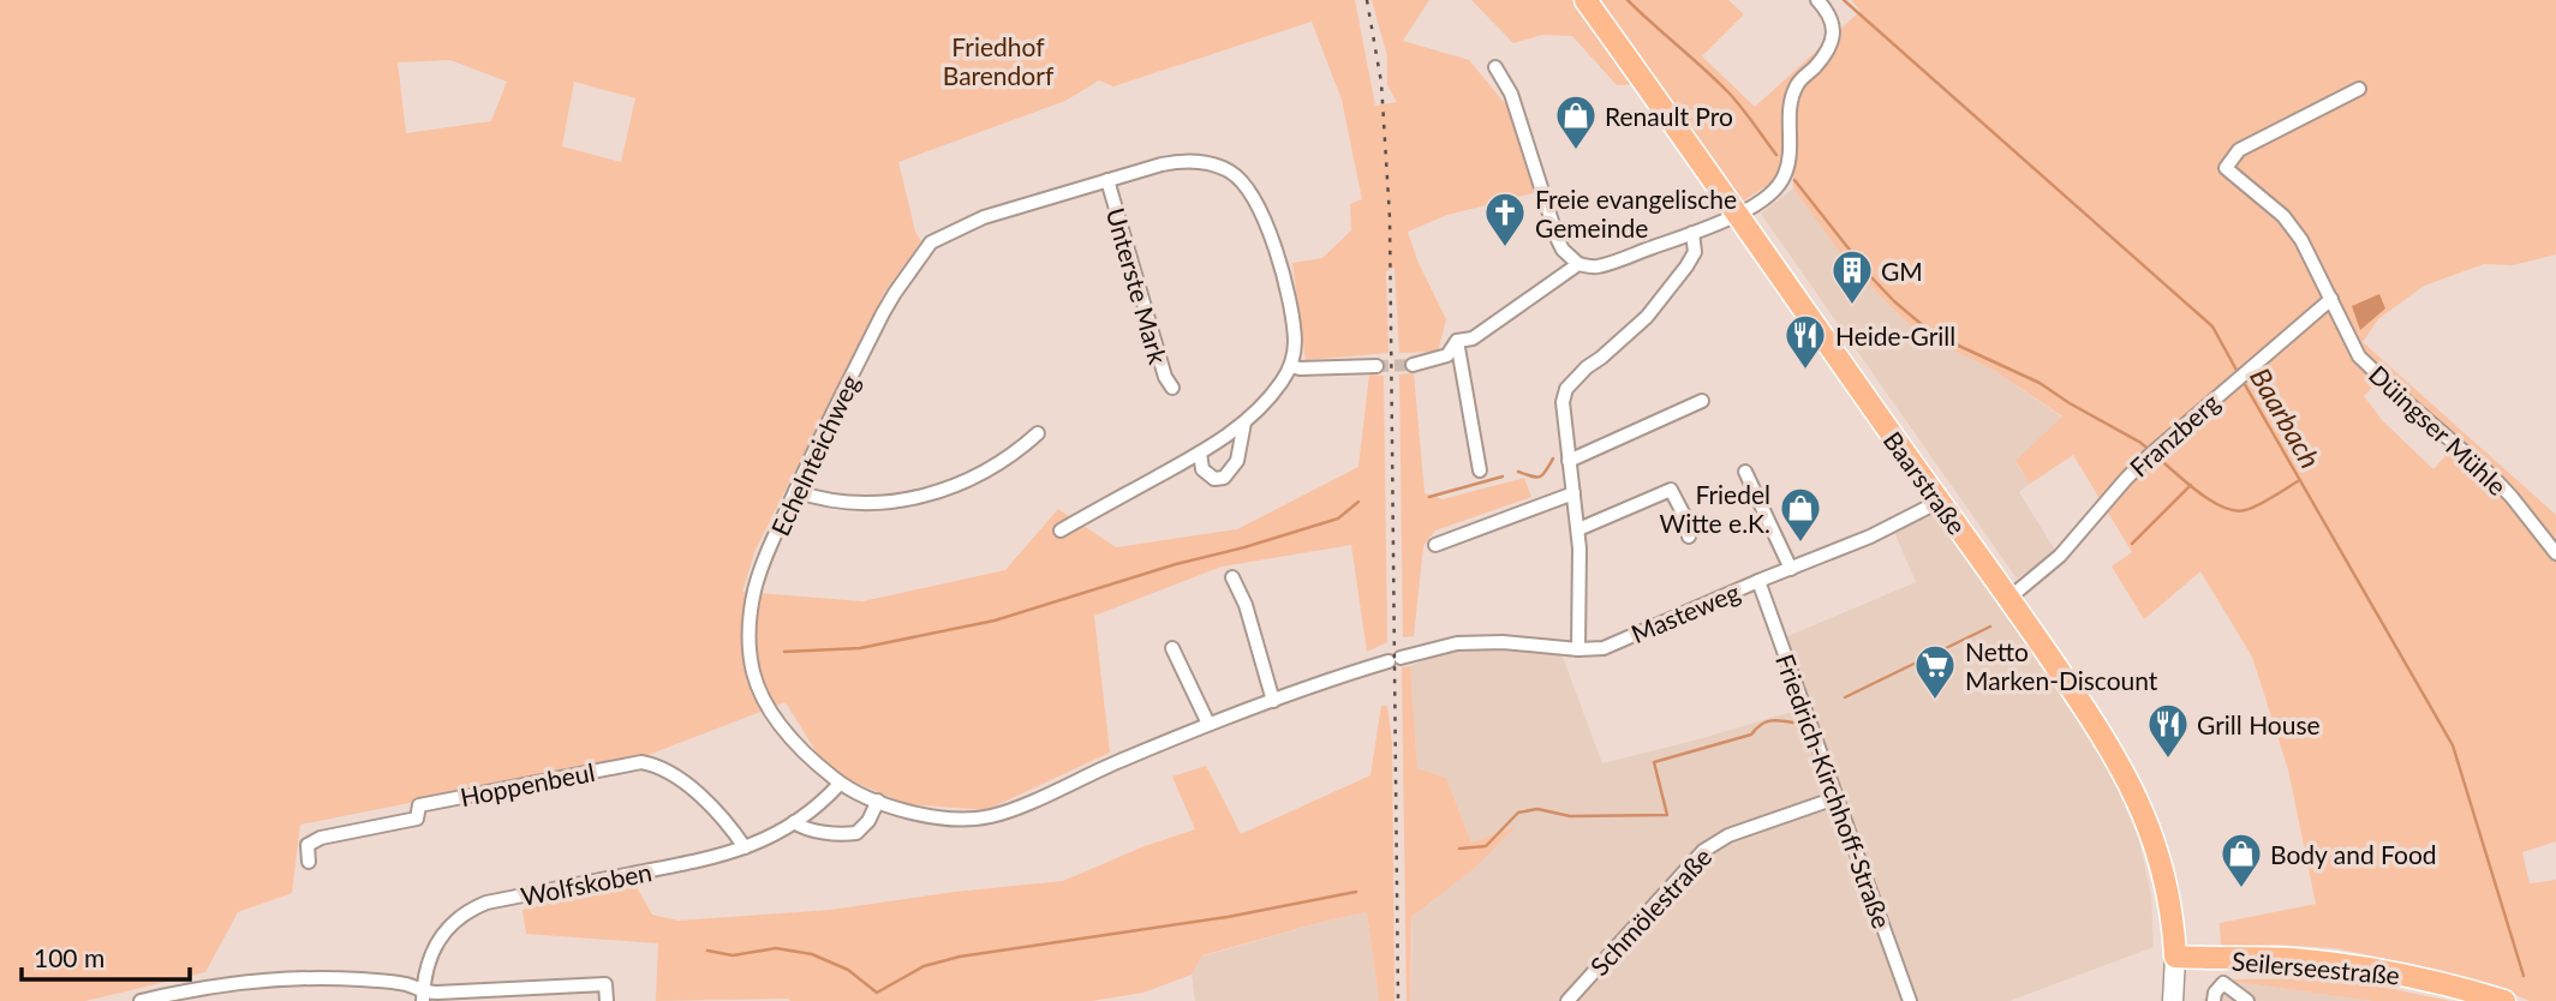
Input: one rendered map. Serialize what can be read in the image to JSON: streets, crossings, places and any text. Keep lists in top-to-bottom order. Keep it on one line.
{"streets":{"main road":["Baarstraße","Seilerseestraße"],"street":["Unterste Mark","Düingser Mühle","Franzberg","Echelnteichweg","Masteweg","Hoppenbeul","Friedrich-Kirchhoff-Straße","Wolfskoben","Schmölestraße"]},"crossings":[["Unterste Mark","Echelnteichweg"],["Düingser Mühle","Franzberg"],["Franzberg","Baarstraße"],["Echelnteichweg","Masteweg"],["Echelnteichweg","Wolfskoben"],["Baarstraße","Masteweg"],["Baarstraße","Seilerseestraße"],["Masteweg","Friedrich-Kirchhoff-Straße"],["Hoppenbeul","Wolfskoben"],["Friedrich-Kirchhoff-Straße","Schmölestraße"]],"water":["Baarbach"],"parks":["Friedhof Barendorf"],"places":{"shop":["Renault Pro","Friedel Witte e.K.","Body and Food"],"church":["Freie evangelische Gemeinde"],"building":["GM"],"restaurant":["Heide-Grill","Grill House"],"supermarket":["Netto Marken-Discount"]},"scale_bar":"100 m"}
